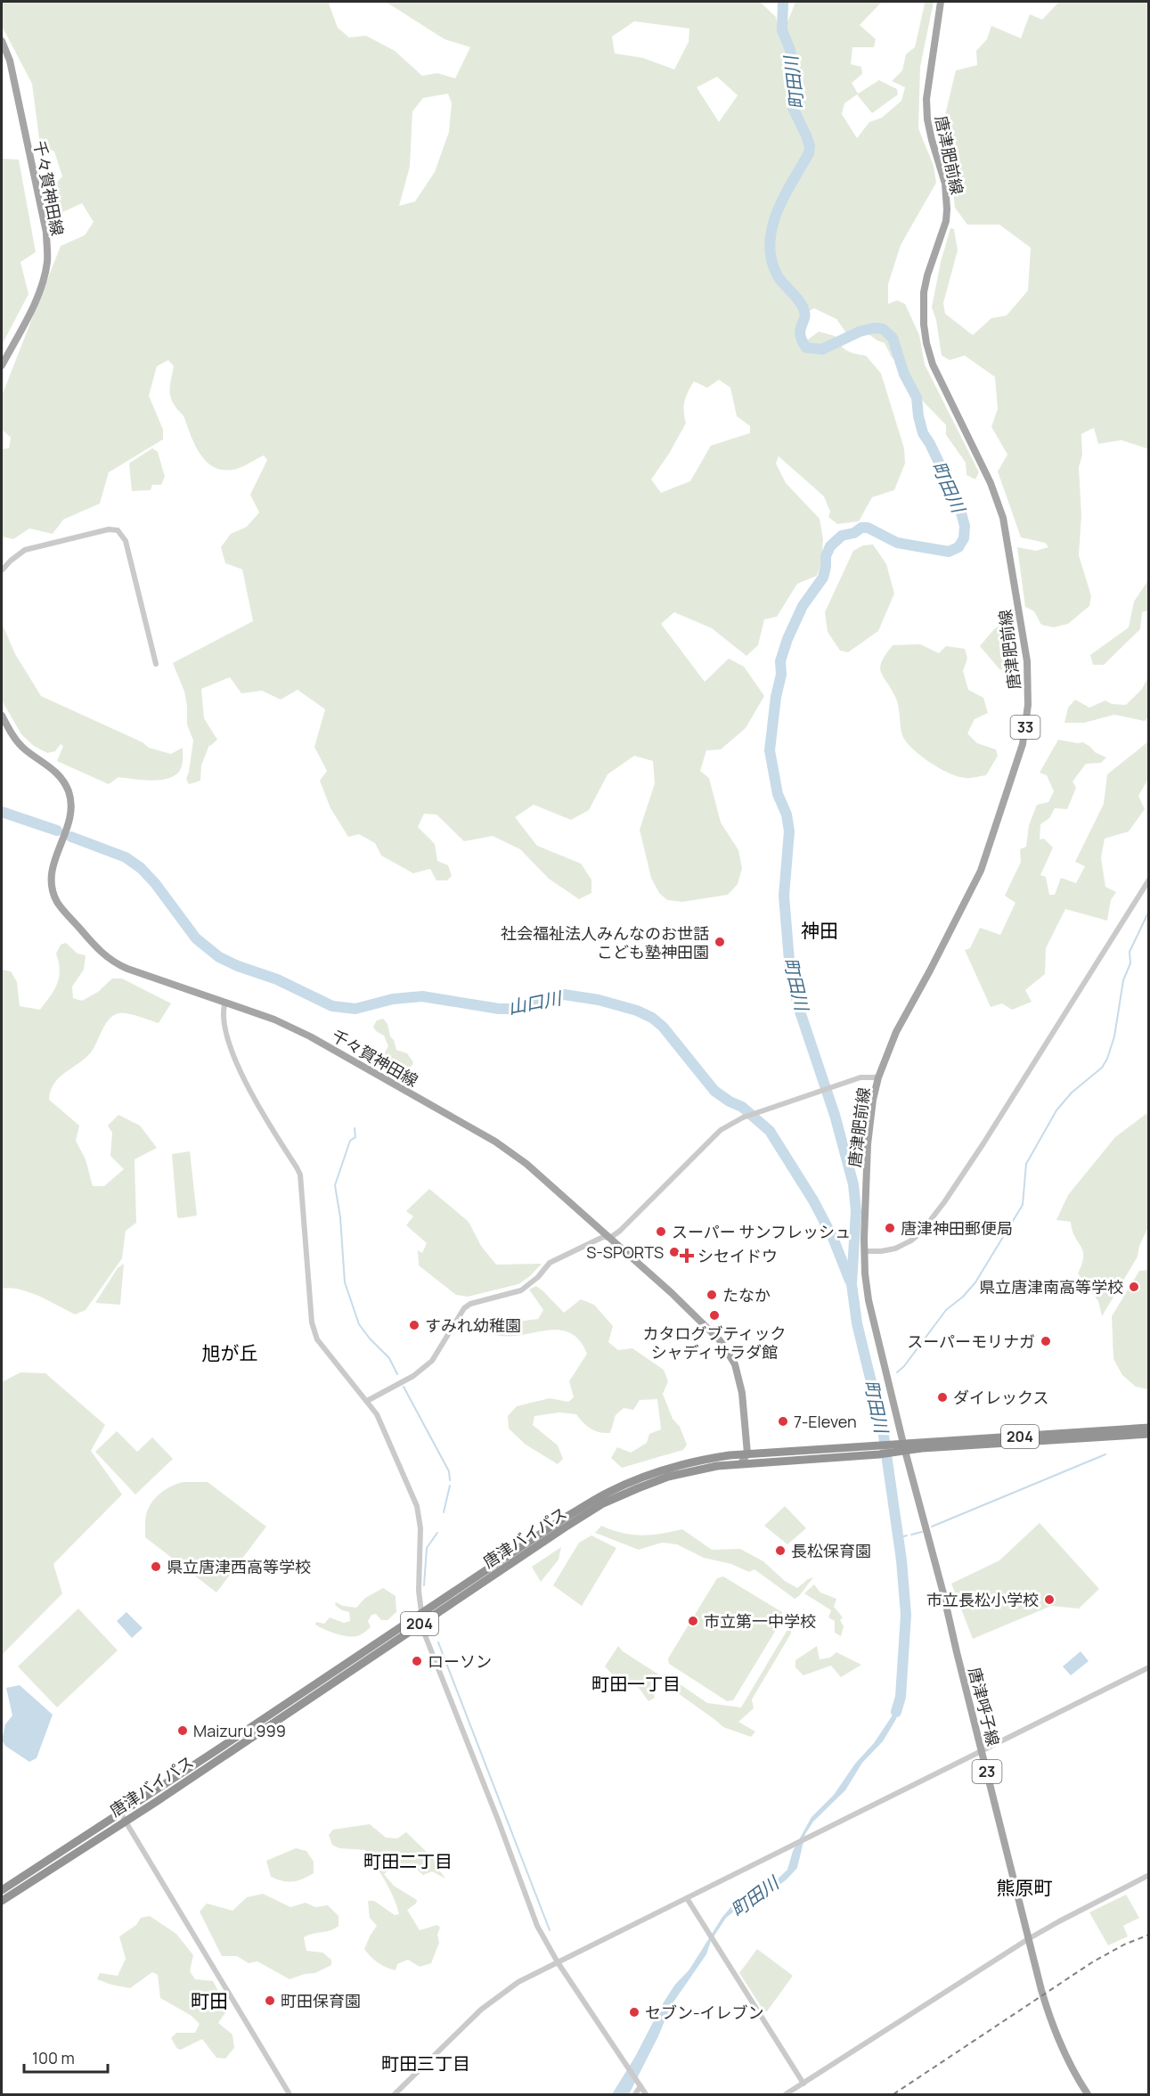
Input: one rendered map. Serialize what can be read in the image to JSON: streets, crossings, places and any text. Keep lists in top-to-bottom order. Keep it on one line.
{"streets":{"highway":["204","唐津バイパス"],"main road":["唐津肥前線","千々賀神田線","33","唐津呼子線","23"]},"crossings":[["唐津肥前線","唐津バイパス"],["唐津肥前線","唐津呼子線"],["千々賀神田線","唐津バイパス"],["唐津バイパス","唐津呼子線"]],"districts":["神田","旭が丘","町田一丁目","町田二丁目","熊原町","町田","町田三丁目"],"water":["町田川","山口川"],"places":{"other":["社会福祉法人みんなのお世話 こども塾神田園","唐津神田郵便局","スーパー サンフレッシュ","S-SPORTS","県立唐津南高等学校","たなか","カタログブティック シャディサラダ館","すみれ幼稚園","スーパーモリナガ","ダイレックス","7-Eleven","長松保育園","県立唐津西高等学校","市立長松小学校","市立第一中学校","ローソン","Maizuru 999","町田保育園","セブン-イレブン"],"health":["シセイドウ"]},"scale_bar":"100 m"}
